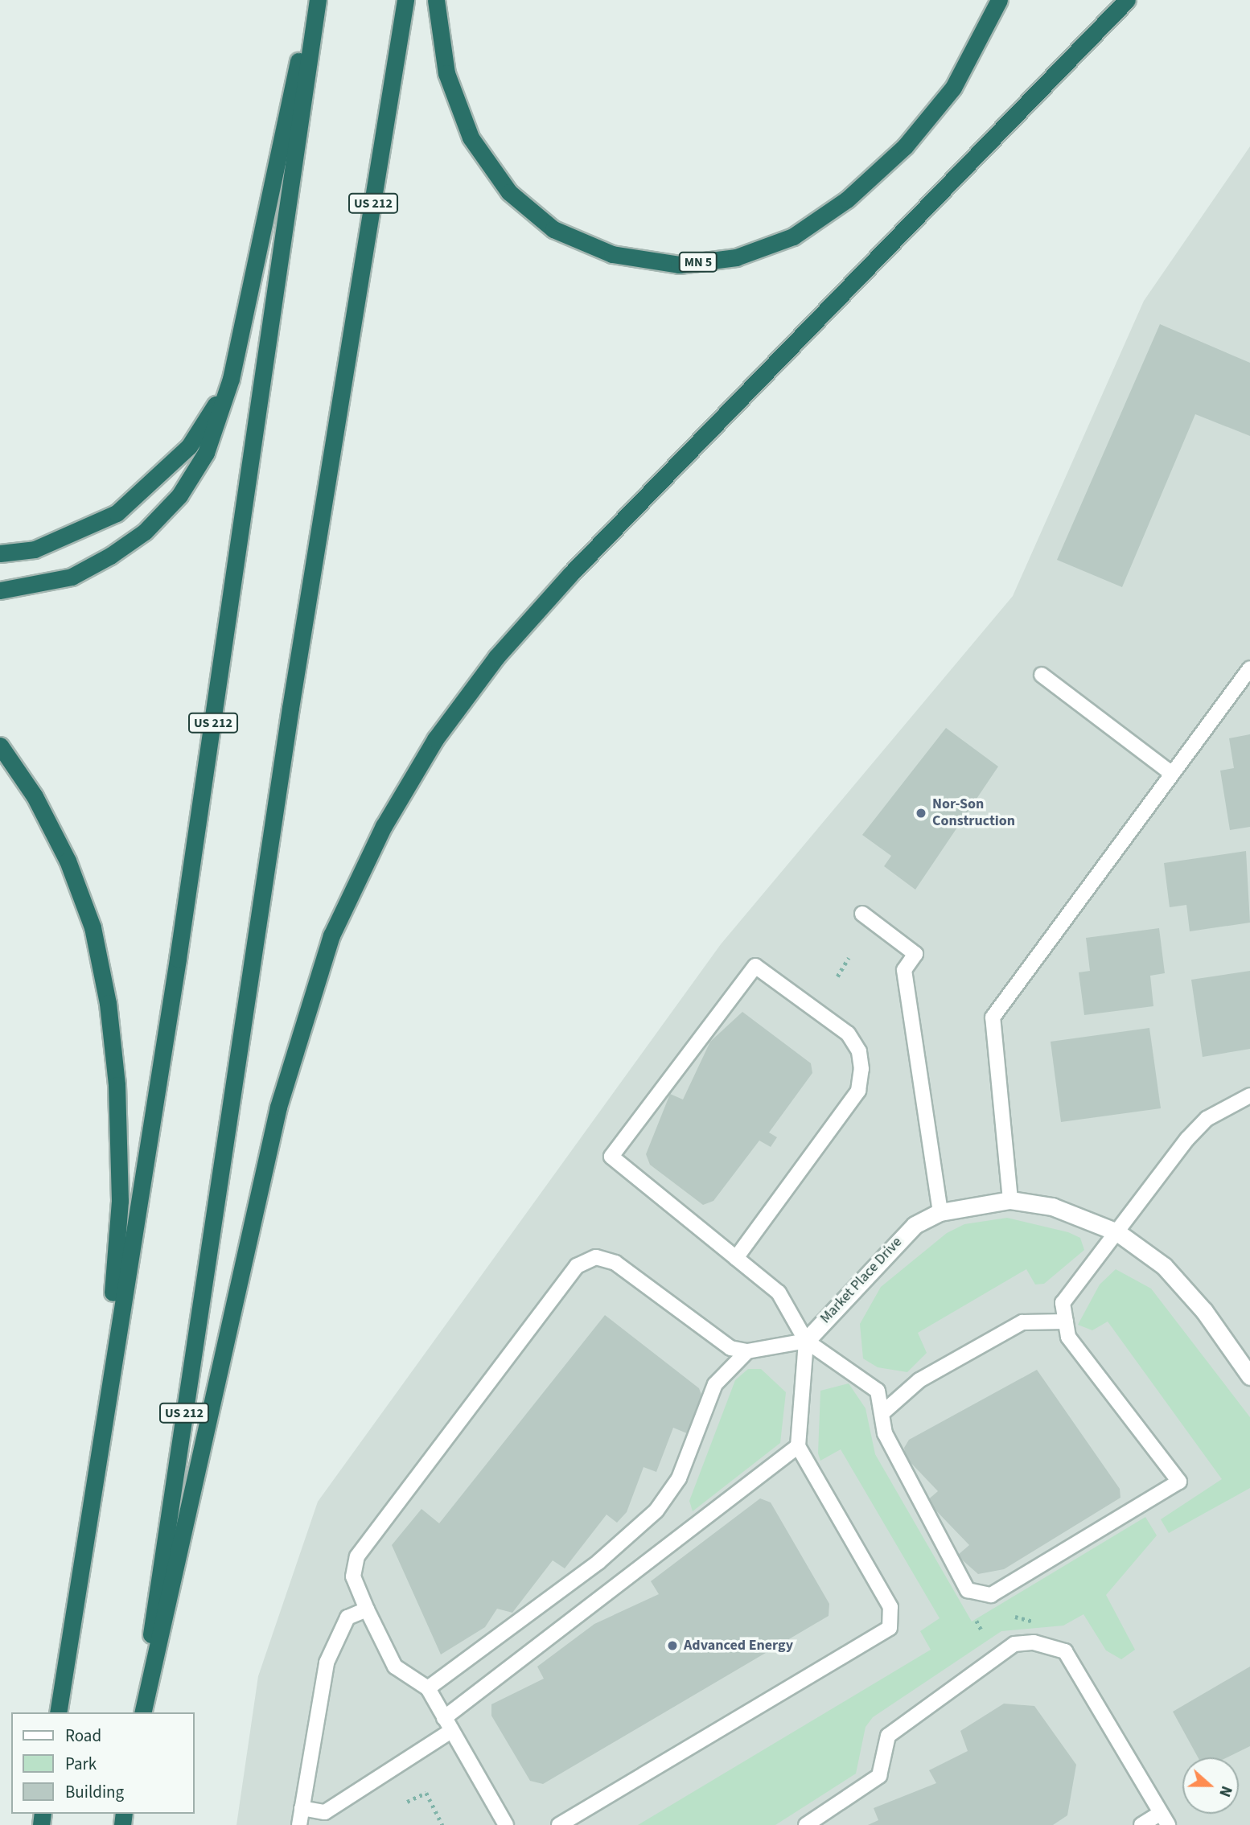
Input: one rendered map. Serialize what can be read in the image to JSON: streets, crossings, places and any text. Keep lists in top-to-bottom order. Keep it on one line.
{"streets":{"highway":["US 212","MN 5"],"street":["Market Place Drive"]},"places":["Nor-Son Construction","Advanced Energy"],"legend":["Road","Park","Building"],"north":"right"}
